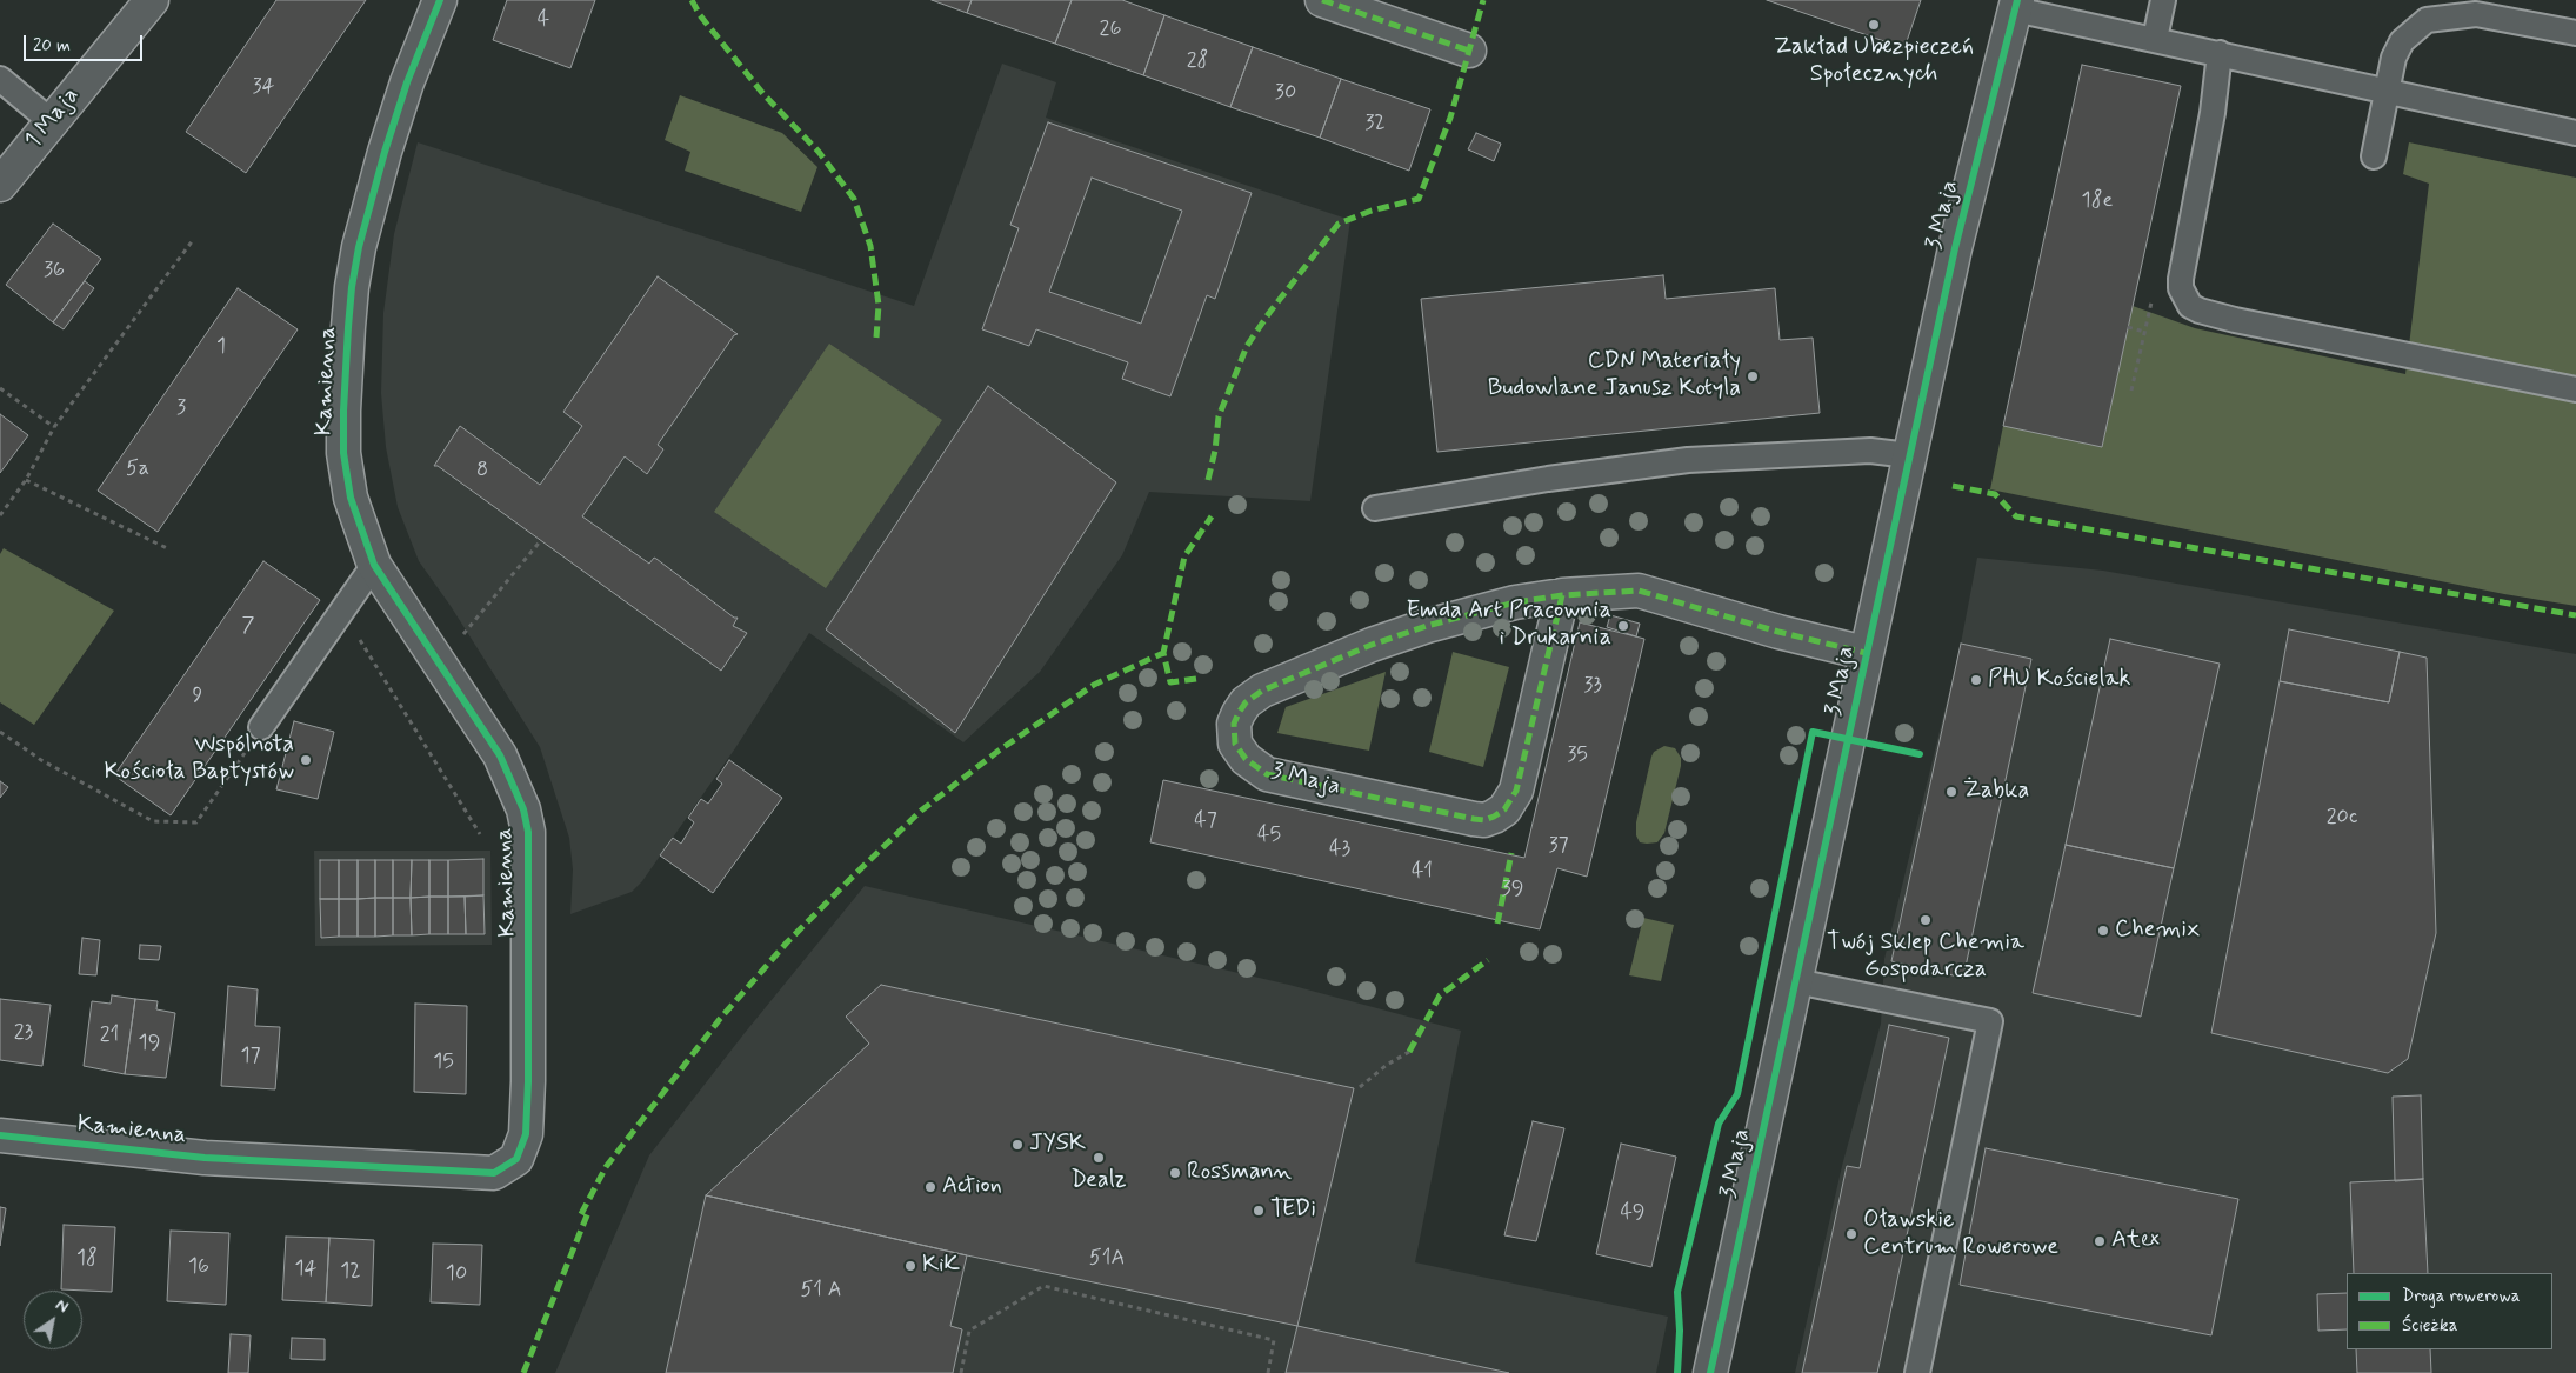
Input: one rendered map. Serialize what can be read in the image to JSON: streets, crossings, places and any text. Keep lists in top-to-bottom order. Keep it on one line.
{"streets":{"street":["1 Maja","3 Maja","Kamienna"]},"places":["Zakład Ubezpieczeń Społecznych","CDN Materiały Budowlane Janusz Kotyla","Emda Art Pracownia i Drukarnia","PHU Kościelak","Wspólnota Kościoła Baptystów","Żabka","Twój Sklep Chemia Gospodarcza","Chemix","JYSK","Dealz","Rossmann","Action","TEDi","Oławskie Centrum Rowerowe","Atex","KiK"],"house_numbers":["4","26","28","34","30","32","18e","36","1","3","5a","8","7","33","9","35","20c","47","45","37","43","41","39","23","21","19","17","15","49","18","51A","16","14","12","10","51 A"],"legend":["Droga rowerowa","Ścieżka"],"scale_bar":"20 m","north":"top right"}
